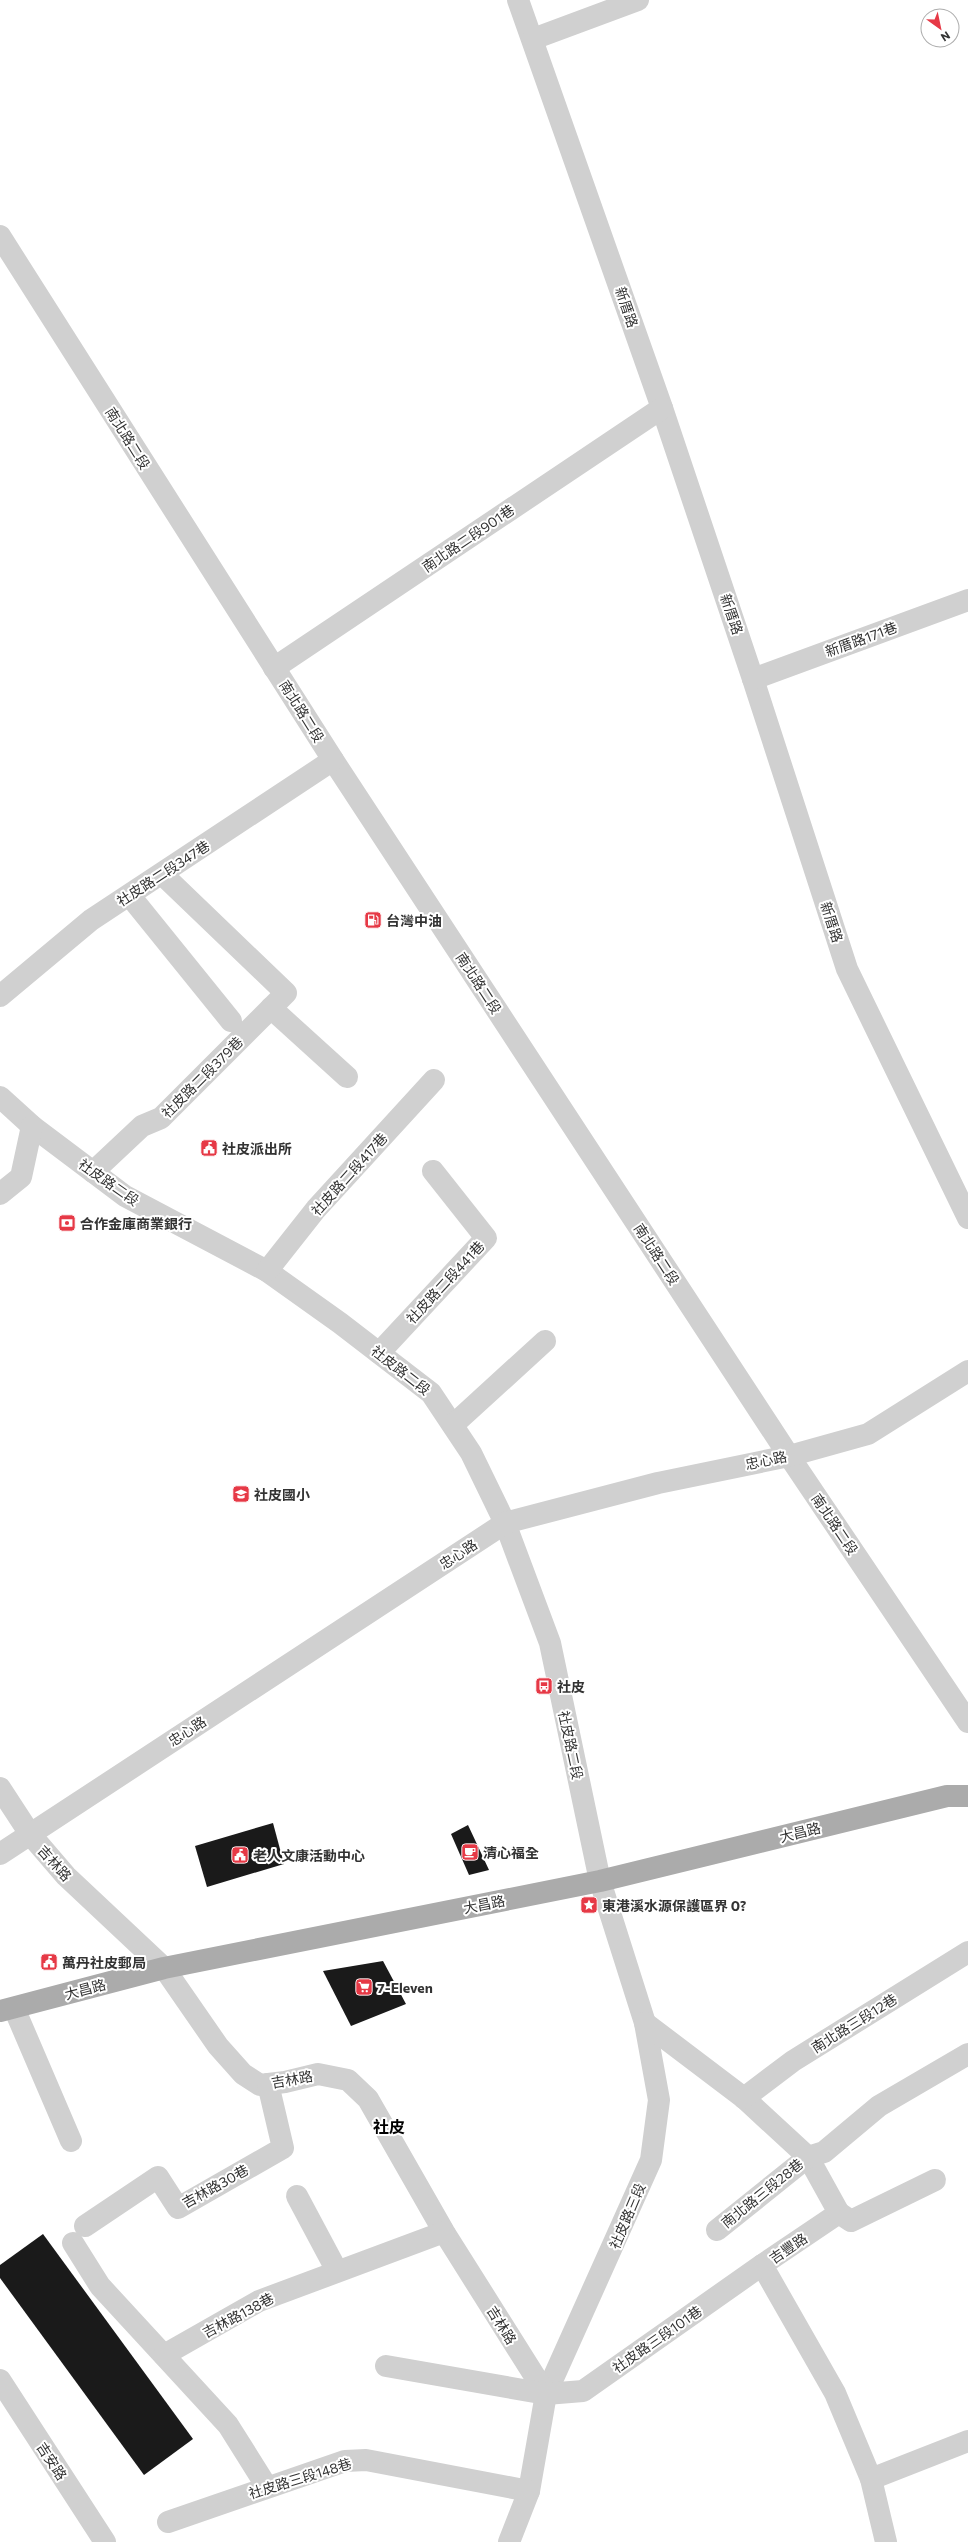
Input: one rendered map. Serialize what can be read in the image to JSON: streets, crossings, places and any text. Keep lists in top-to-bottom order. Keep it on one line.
{"streets":{"main road":["大昌路"],"street":["新厝路","南北路二段","南北路二段901巷","新厝路171巷","社皮路二段347巷","社皮路二段379巷","社皮路二段417巷","社皮路二段","社皮路二段441巷","忠心路","吉林路","南北路三段12巷","吉林路30巷","南北路三段28巷","社皮路三段","吉豐路","吉林路138巷","社皮路三段101巷","吉安路","社皮路三段148巷"]},"crossings":[["新厝路","南北路二段901巷"],["新厝路","新厝路171巷"],["南北路二段","南北路二段901巷"],["南北路二段","社皮路二段347巷"],["南北路二段","忠心路"],["社皮路二段347巷","社皮路二段379巷"],["社皮路二段379巷","社皮路二段"],["社皮路二段417巷","社皮路二段"],["社皮路二段","社皮路二段441巷"],["社皮路二段","忠心路"],["社皮路二段","大昌路"],["社皮路二段","社皮路三段"],["忠心路","吉林路"],["大昌路","吉林路"],["大昌路","社皮路三段"],["吉林路","吉林路30巷"],["吉林路","社皮路三段"],["吉林路","吉林路138巷"],["吉林路","社皮路三段101巷"],["吉林路30巷","吉林路138巷"],["社皮路三段","社皮路三段101巷"],["社皮路三段","社皮路三段148巷"],["吉豐路","社皮路三段101巷"]],"districts":["社皮"],"places":{"fuel station":["台灣中油"],"public building":["社皮派出所","老人文康活動中心","萬丹社皮郵局"],"bank":["合作金庫商業銀行"],"school or university":["社皮國小"],"bus stop":["社皮"],"cafe":["清心福全"],"place":["東港溪水源保護區界 0?"],"supermarket":["7-Eleven"]},"north":"bottom right"}
